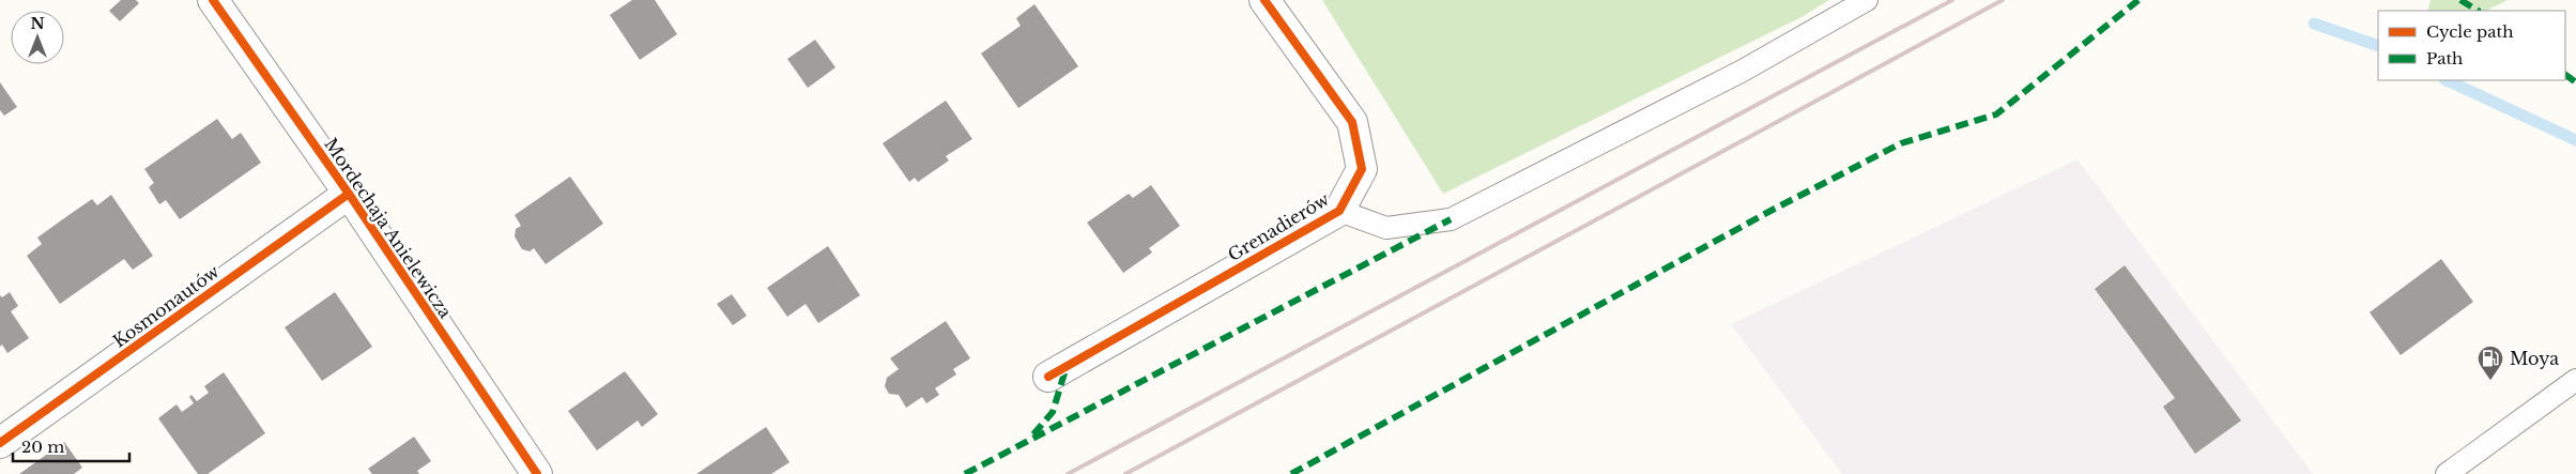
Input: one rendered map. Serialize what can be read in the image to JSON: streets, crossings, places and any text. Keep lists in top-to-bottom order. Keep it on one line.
{"streets":{"street":["Grenadierów","Mordechaja Anielewicza","Kosmonautów"]},"crossings":[["Mordechaja Anielewicza","Kosmonautów"]],"places":{"fuel station":["Moya"]},"legend":["Cycle path","Path"],"scale_bar":"20 m","north":"top"}
